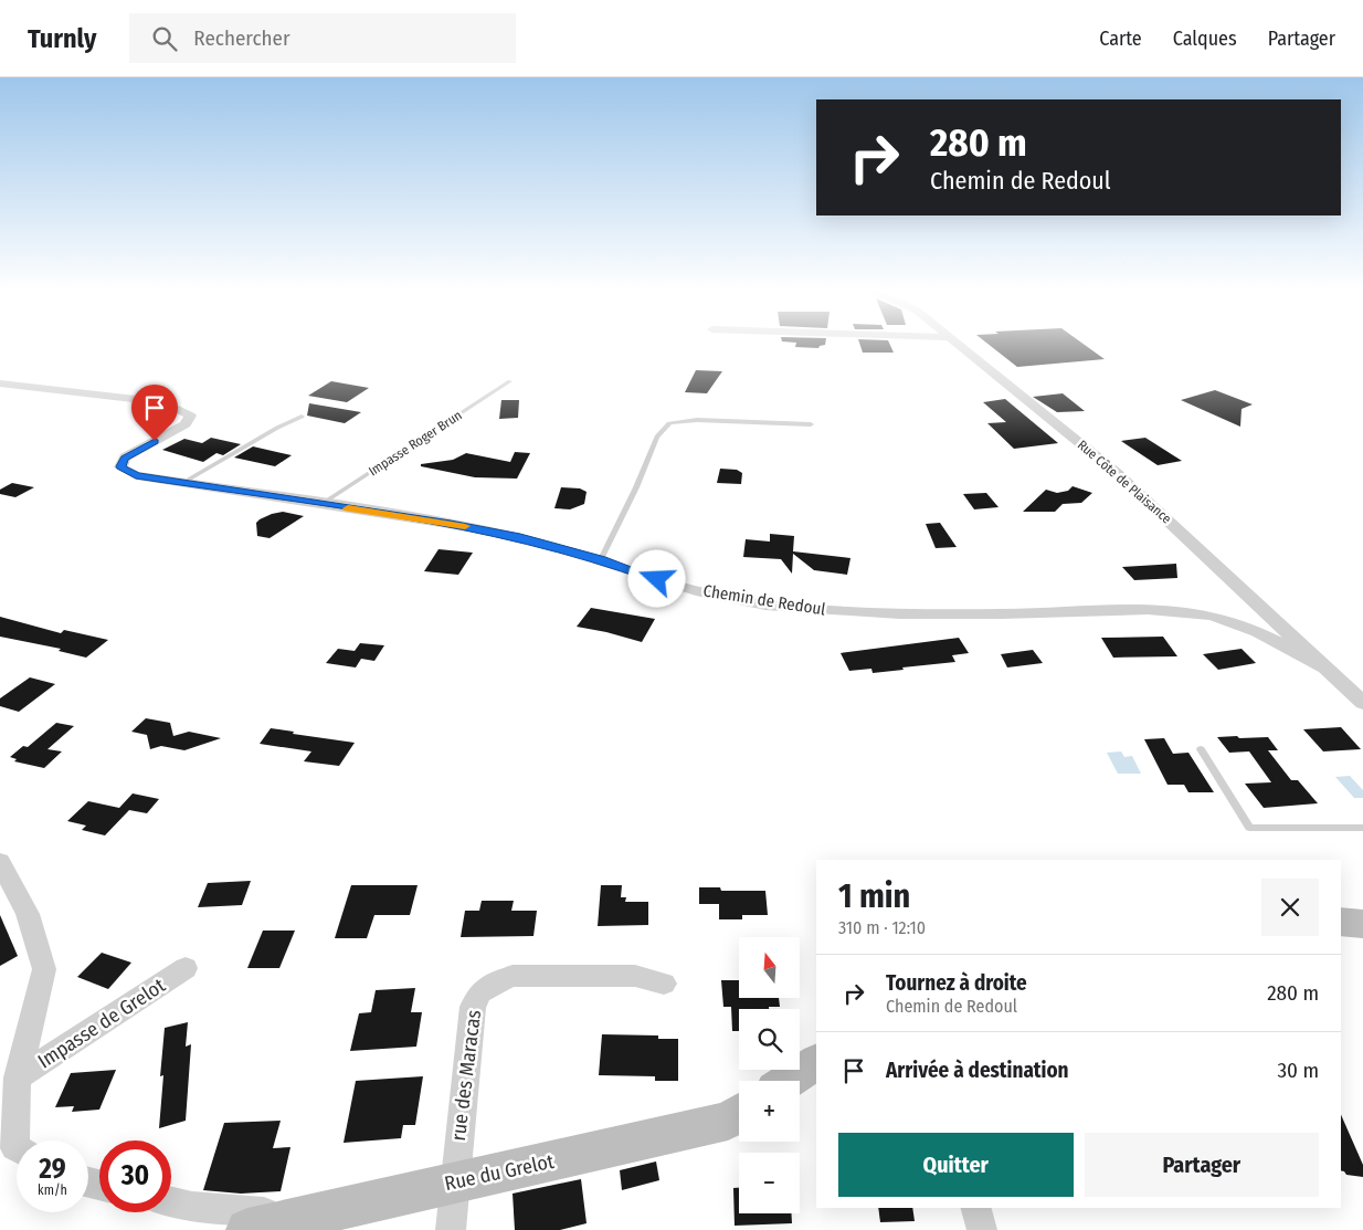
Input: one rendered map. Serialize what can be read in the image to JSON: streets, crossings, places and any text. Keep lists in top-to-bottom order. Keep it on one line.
{"streets":{"street":["Rue Côte de Plaisance","Chemin de Redoul","Impasse de Grelot","rue des Maracas","Rue du Grelot"],"lane":["Impasse Roger Brun"]},"crossings":[["Impasse Roger Brun","Chemin de Redoul"],["Rue Côte de Plaisance","Chemin de Redoul"],["rue des Maracas","Rue du Grelot"]],"north":"top","page":{"header":"Turnly","search":"Rechercher","nav":["Carte","Calques","Partager"],"turn":["280 m","Chemin de Redoul"],"heading":["1 min","310 m · 12:10"],"map_buttons":["+","−"],"list":[{"name":"Tournez à droite","note":"Chemin de Redoul","value":"280 m"},{"name":"Arrivée à destination","value":"30 m"}],"buttons":["Quitter","Partager"],"speed":"29 km/h","limit":"30"}}
